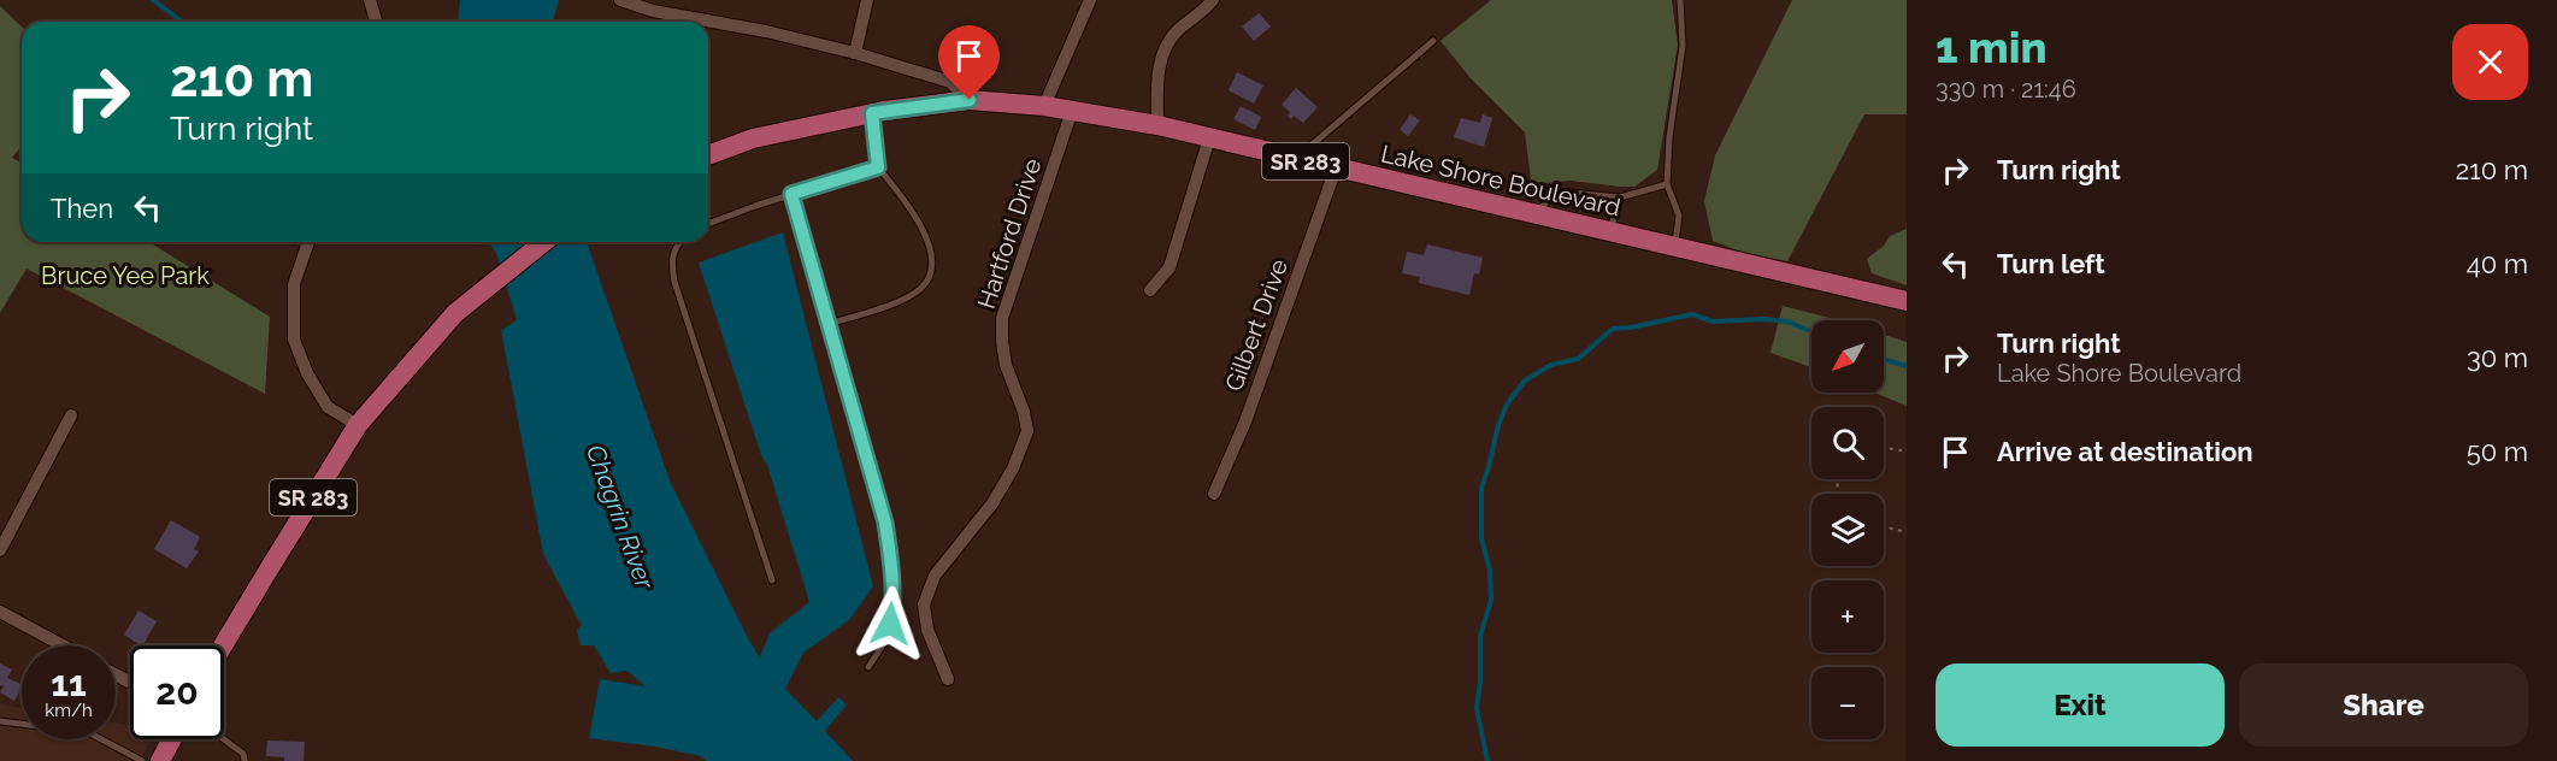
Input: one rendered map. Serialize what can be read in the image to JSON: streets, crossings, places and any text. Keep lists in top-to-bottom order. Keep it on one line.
{"streets":{"main road":["SR 283","Lake Shore Boulevard"],"street":["Hartford Drive","Gilbert Drive"]},"crossings":[["Lake Shore Boulevard","Hartford Drive"],["Lake Shore Boulevard","Gilbert Drive"]],"water":["Chagrin River"],"parks":["Bruce Yee Park"],"north":"bottom left","page":{"heading":["1 min","330 m · 21:46"],"turn":["210 m","Turn right"],"list":[{"name":"Turn right","value":"210 m"},{"name":"Turn left","value":"40 m"},{"name":"Turn right","note":"Lake Shore Boulevard","value":"30 m"},{"name":"Arrive at destination","value":"50 m"}],"then":"Then","map_buttons":["+","−"],"speed":"11 km/h","limit":"20","buttons":["Exit","Share"]}}
